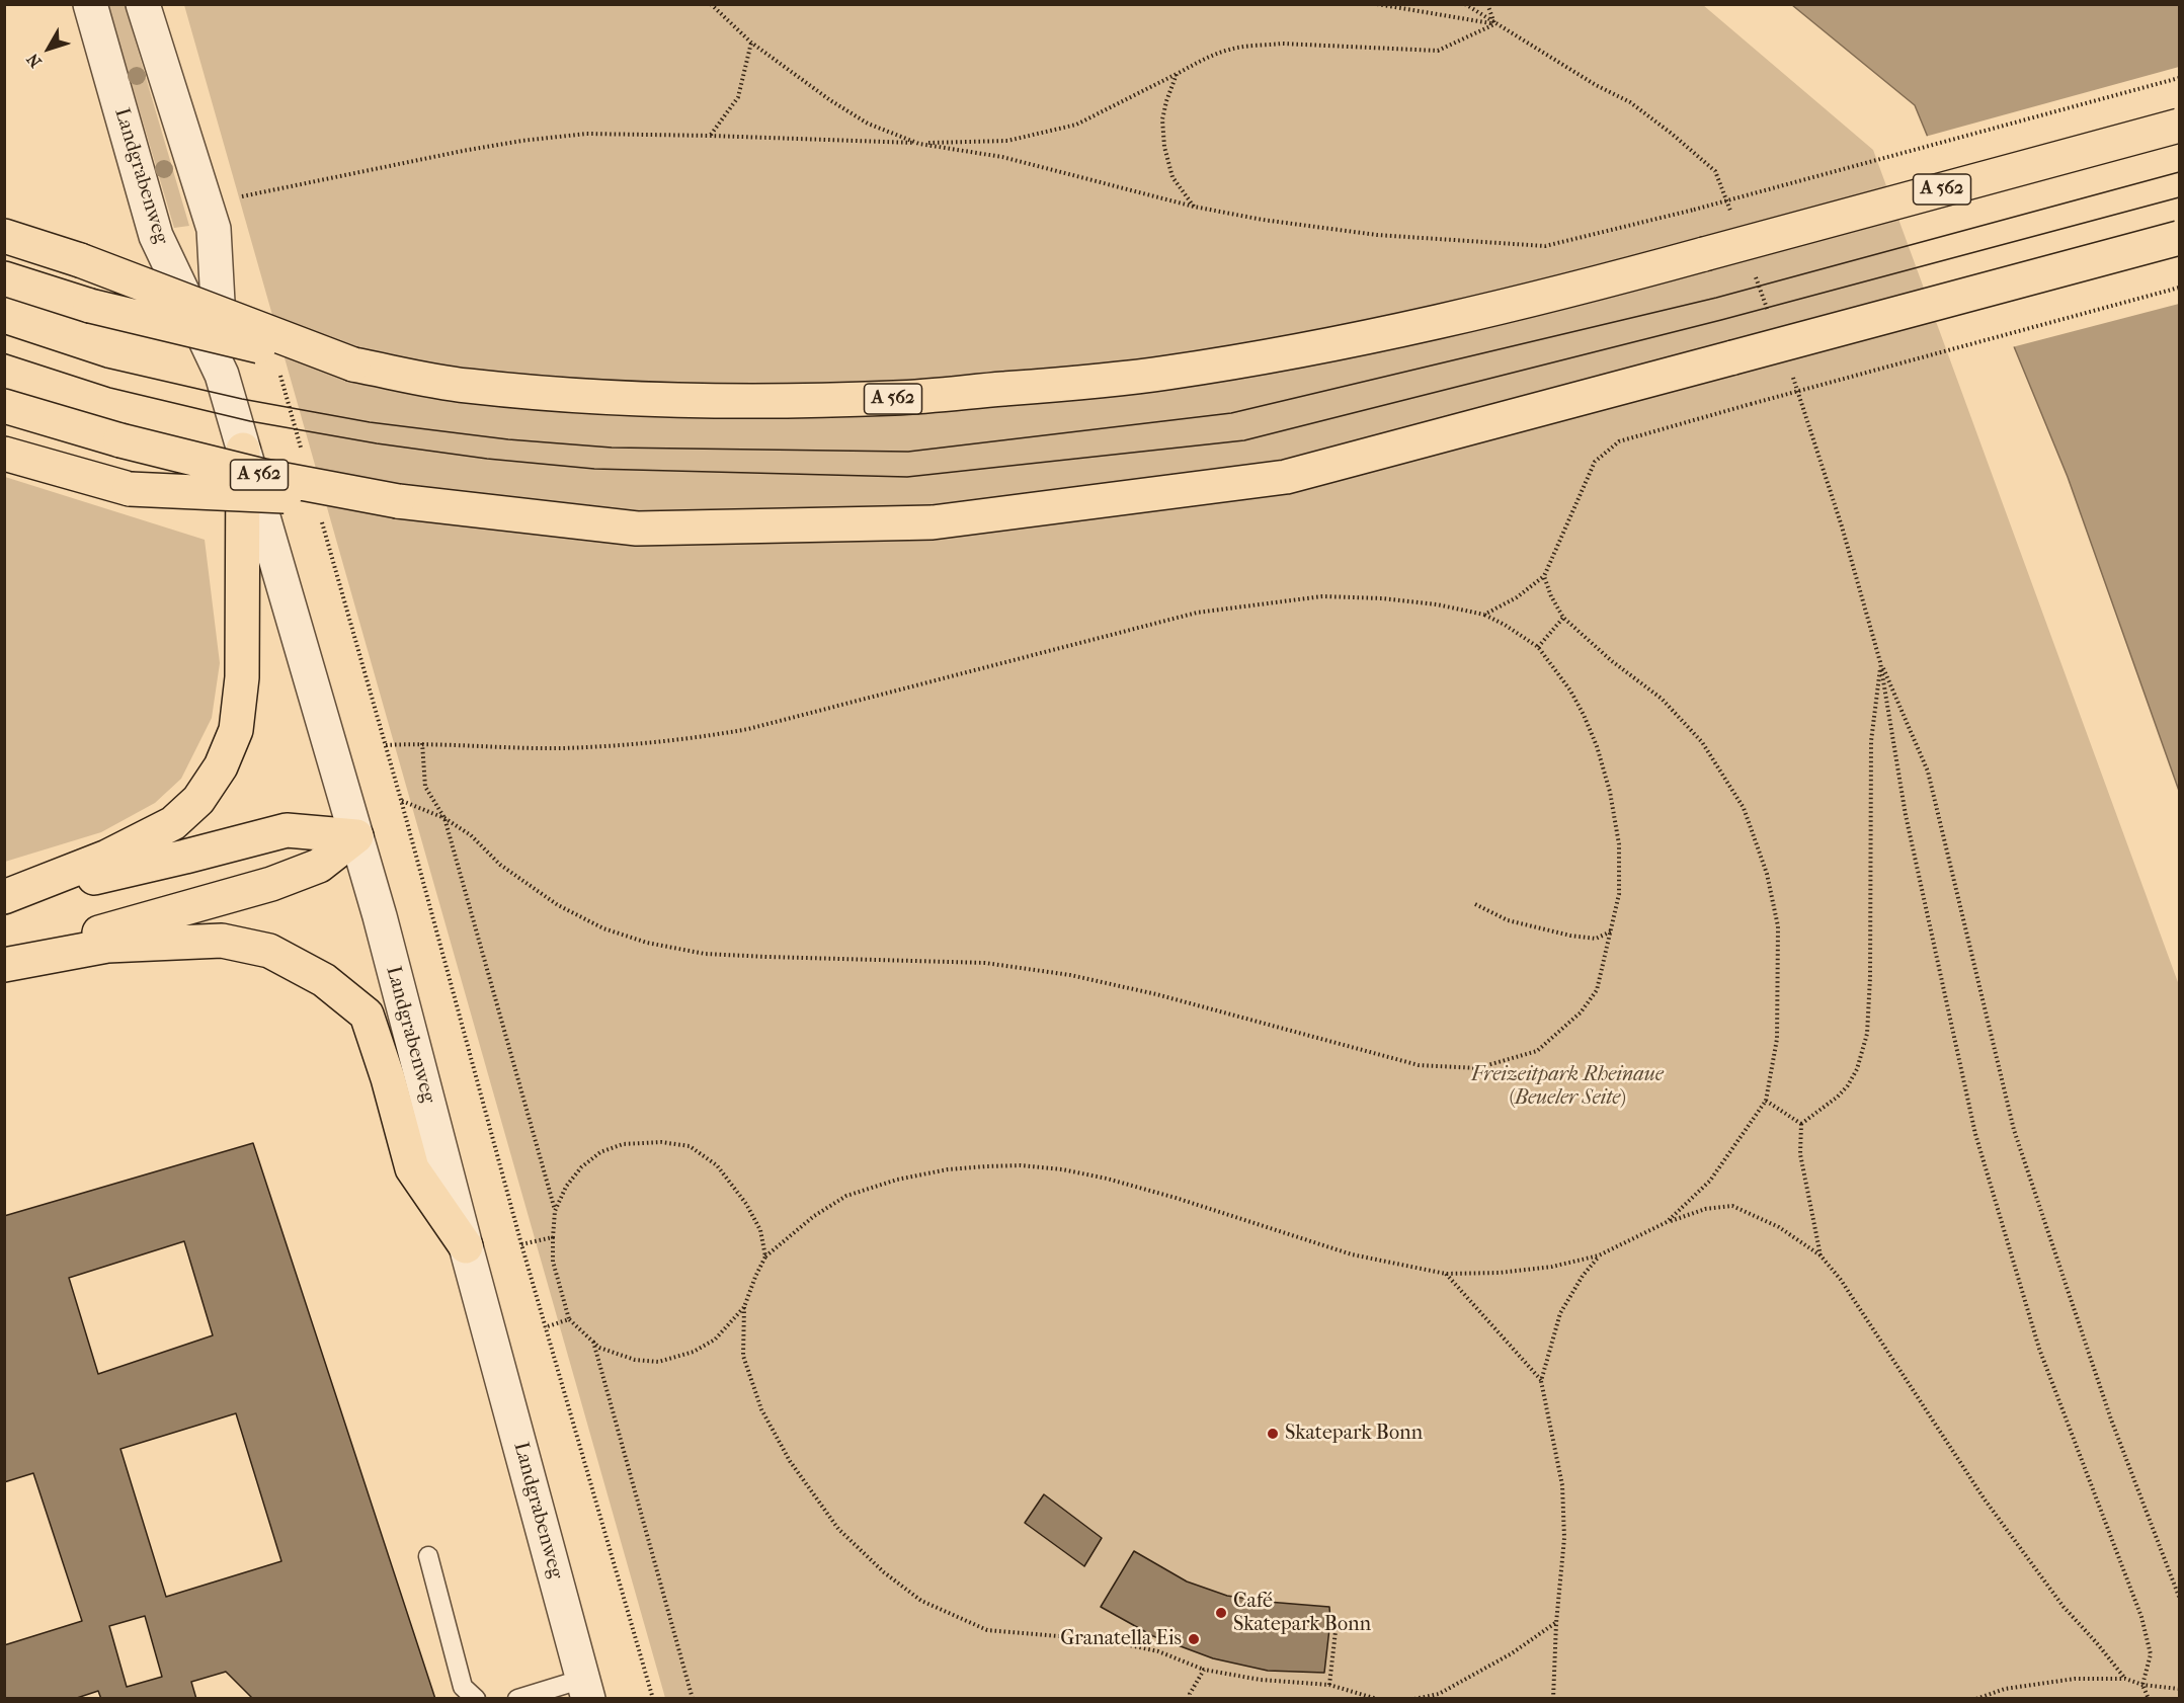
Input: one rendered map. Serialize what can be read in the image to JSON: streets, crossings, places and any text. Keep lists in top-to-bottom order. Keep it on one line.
{"streets":{"highway":["A 562"],"street":["Landgrabenweg"]},"parks":["Freizeitpark Rheinaue (Beueler Seite)"],"places":["Skatepark Bonn","Café Skatepark Bonn","Granatella Eis"],"north":"bottom left"}
